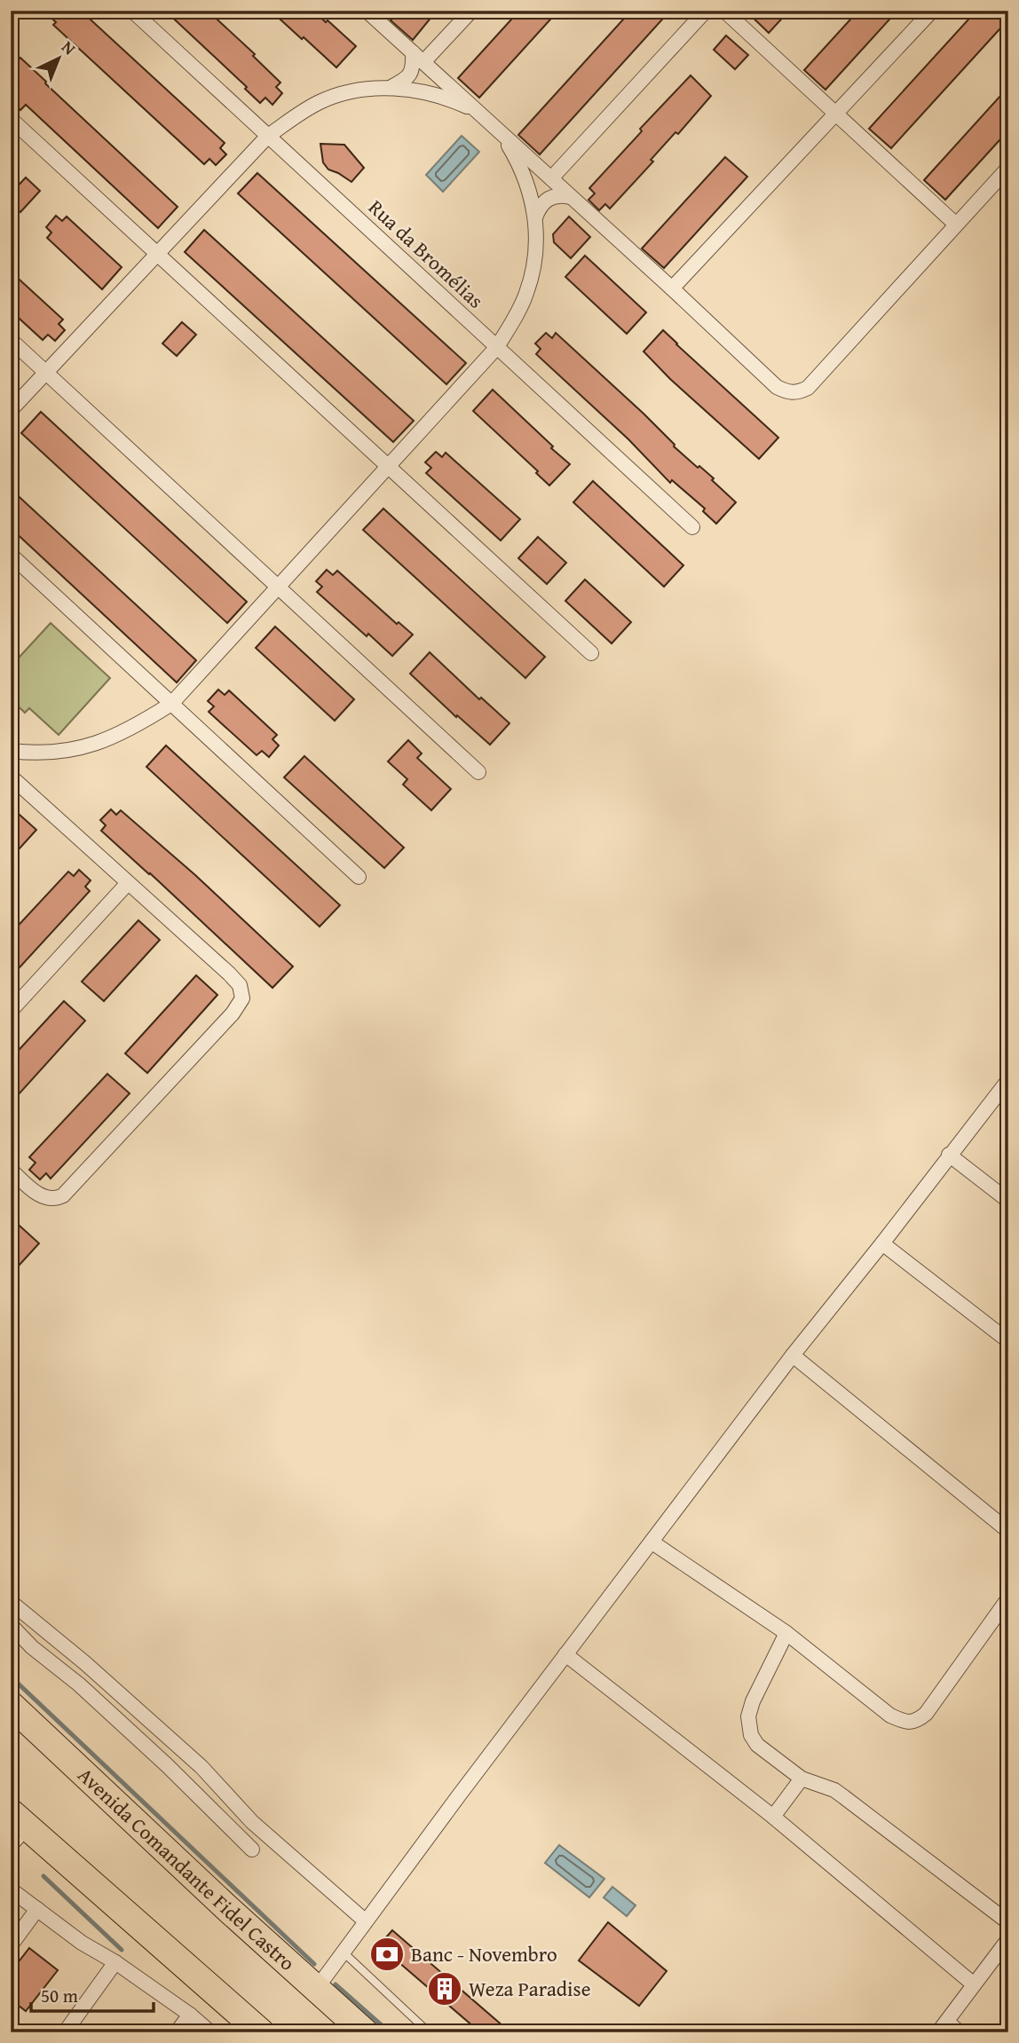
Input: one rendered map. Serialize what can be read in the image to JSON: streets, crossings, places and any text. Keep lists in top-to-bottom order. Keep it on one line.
{"streets":{"highway":["Avenida Comandante Fidel Castro"],"street":["Rua da Bromélias"]},"places":{"bank":["Banc - Novembro"],"building":["Weza Paradise"]},"scale_bar":"50 m","north":"top right"}
